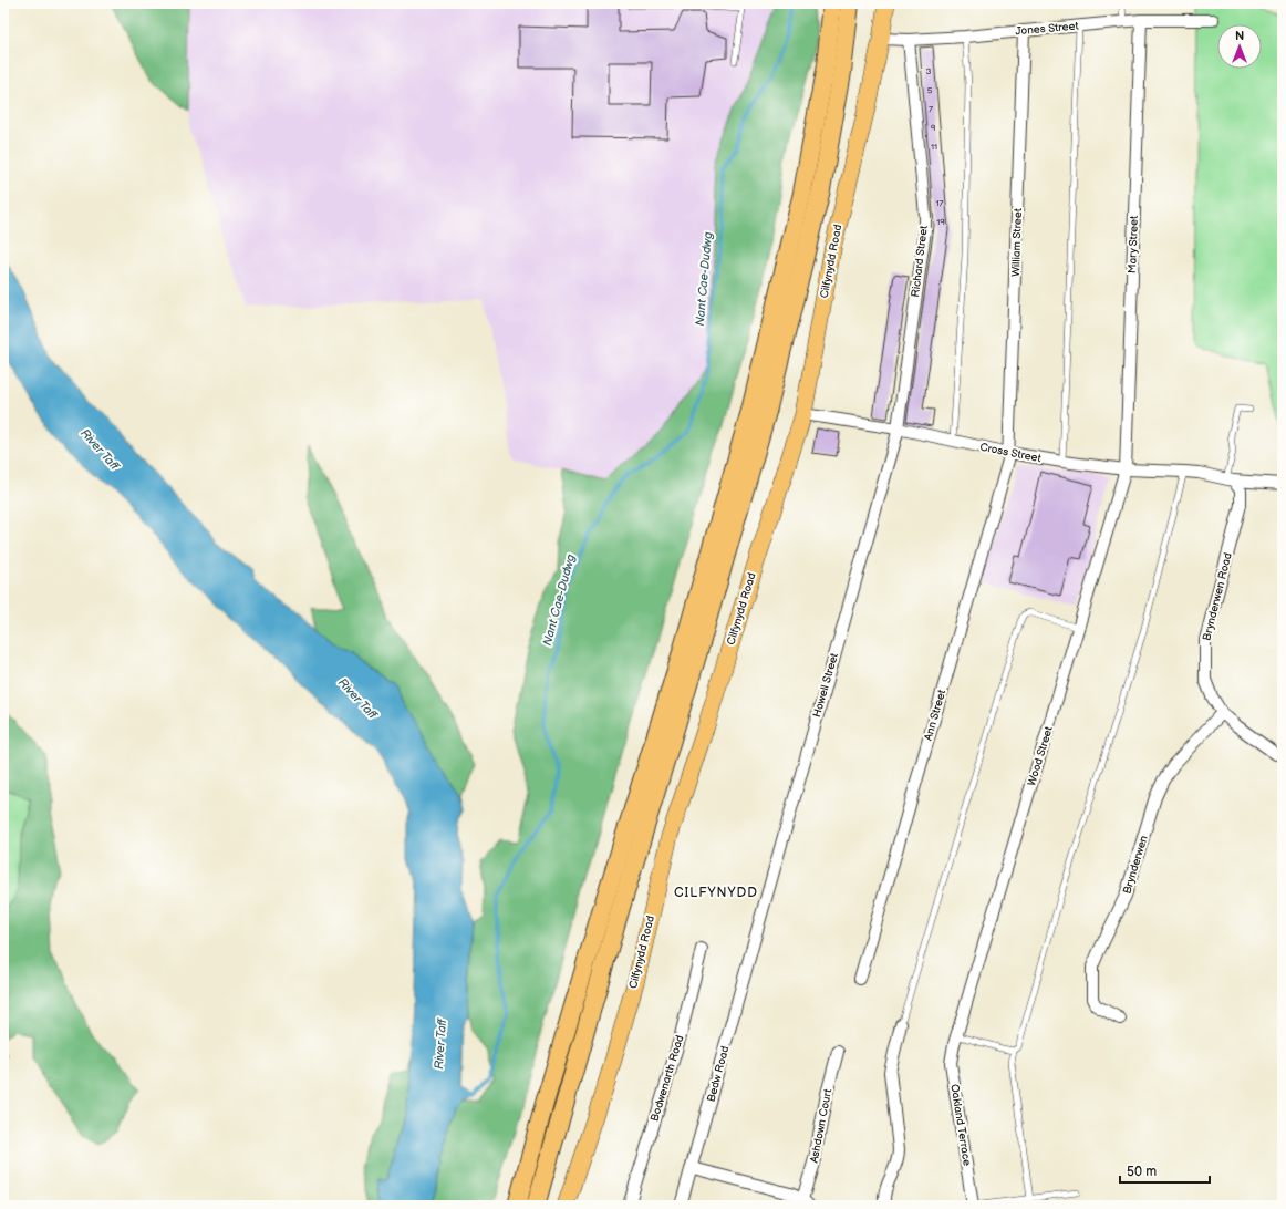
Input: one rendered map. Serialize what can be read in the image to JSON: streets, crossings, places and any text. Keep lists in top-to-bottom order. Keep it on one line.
{"streets":{"main road":["Cilfynydd Road"],"street":["Jones Street","William Street","Mary Street","Richard Street","Cross Street","Brynderwen Road","Howell Street","Ann Street","Wood Street","Brynderwen","Bedw Road","Bodwenarth Road","Oakland Terrace","Ashdown Court"]},"crossings":[["Jones Street","William Street"],["Jones Street","Mary Street"],["Jones Street","Cilfynydd Road"],["Jones Street","Richard Street"],["William Street","Cross Street"],["William Street","Ann Street"],["Mary Street","Cross Street"],["Mary Street","Wood Street"],["Cilfynydd Road","Cross Street"],["Richard Street","Cross Street"],["Richard Street","Howell Street"],["Cross Street","Brynderwen Road"],["Cross Street","Howell Street"],["Cross Street","Ann Street"],["Cross Street","Wood Street"],["Brynderwen Road","Brynderwen"],["Howell Street","Bedw Road"],["Wood Street","Oakland Terrace"]],"districts":["CILFYNYDD"],"water":["Nant Cae-Dudwg","River Taff"],"house_numbers":["3","5","7","9","11","17","19"],"scale_bar":"50 m","north":"top"}
